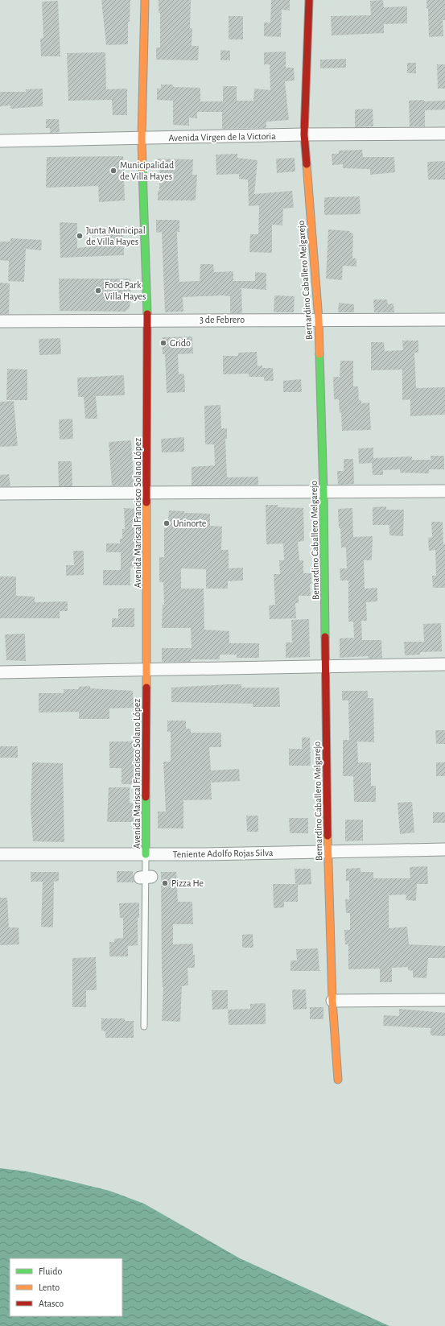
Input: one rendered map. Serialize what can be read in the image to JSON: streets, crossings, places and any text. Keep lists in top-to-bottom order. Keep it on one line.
{"streets":{"street":["Avenida Virgen de la Victoria","Bernardino Caballero Melgarejo","3 de Febrero","Avenida Mariscal Francisco Solano López","Teniente Adolfo Rojas Silva"]},"crossings":[["Avenida Virgen de la Victoria","Bernardino Caballero Melgarejo"],["Avenida Virgen de la Victoria","Avenida Mariscal Francisco Solano López"],["Bernardino Caballero Melgarejo","3 de Febrero"],["Bernardino Caballero Melgarejo","Teniente Adolfo Rojas Silva"],["3 de Febrero","Avenida Mariscal Francisco Solano López"],["Avenida Mariscal Francisco Solano López","Teniente Adolfo Rojas Silva"]],"places":["Municipalidad de Villa Hayes","Junta Municipal de Villa Hayes","Food Park Villa Hayes","Grido","Uninorte","Pizza He"],"legend":["Fluido","Lento","Atasco"]}
